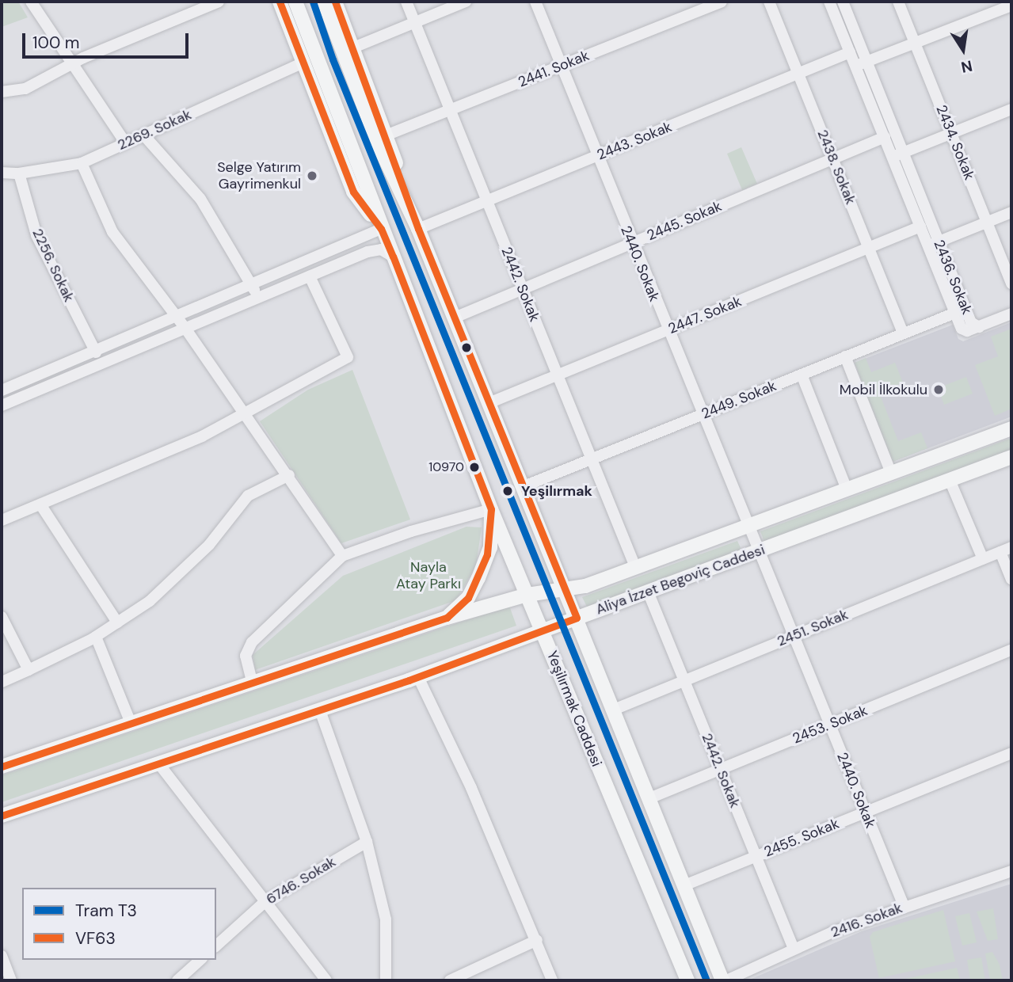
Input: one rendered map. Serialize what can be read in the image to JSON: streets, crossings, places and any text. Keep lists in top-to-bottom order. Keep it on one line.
{"streets":{"main road":["Aliya İzzet Begoviç Caddesi","Yeşilırmak Caddesi"],"street":["2441. Sokak","2269. Sokak","2443. Sokak","2434. Sokak","2438. Sokak","2445. Sokak","2440. Sokak","2256. Sokak","2436. Sokak","2442. Sokak","2447. Sokak","2449. Sokak","2451. Sokak","2453. Sokak","2455. Sokak","6746. Sokak","2416. Sokak"]},"crossings":[["2441. Sokak","2440. Sokak"],["2441. Sokak","2442. Sokak"],["2269. Sokak","2256. Sokak"],["2443. Sokak","2438. Sokak"],["2443. Sokak","2440. Sokak"],["2443. Sokak","2436. Sokak"],["2443. Sokak","2442. Sokak"],["2438. Sokak","2445. Sokak"],["2438. Sokak","2447. Sokak"],["2438. Sokak","2449. Sokak"],["2445. Sokak","2440. Sokak"],["2445. Sokak","2436. Sokak"],["2445. Sokak","2442. Sokak"],["2440. Sokak","2447. Sokak"],["2440. Sokak","2449. Sokak"],["2440. Sokak","Aliya İzzet Begoviç Caddesi"],["2440. Sokak","2451. Sokak"],["2440. Sokak","2453. Sokak"],["2440. Sokak","2455. Sokak"],["2440. Sokak","2416. Sokak"],["2436. Sokak","2447. Sokak"],["2436. Sokak","2449. Sokak"],["2442. Sokak","2447. Sokak"],["2442. Sokak","2449. Sokak"],["2442. Sokak","Aliya İzzet Begoviç Caddesi"],["2442. Sokak","2451. Sokak"],["2442. Sokak","2453. Sokak"],["2442. Sokak","2455. Sokak"],["2442. Sokak","2416. Sokak"],["Aliya İzzet Begoviç Caddesi","Yeşilırmak Caddesi"]],"parks":["Nayla Atay Parkı"],"places":["Selge Yatırım Gayrimenkul","Mobil İlkokulu","10970","Yeşilırmak"],"lines":["tram line T3","transit line VF63"],"legend":["Tram T3","VF63"],"scale_bar":"100 m","north":"bottom"}
